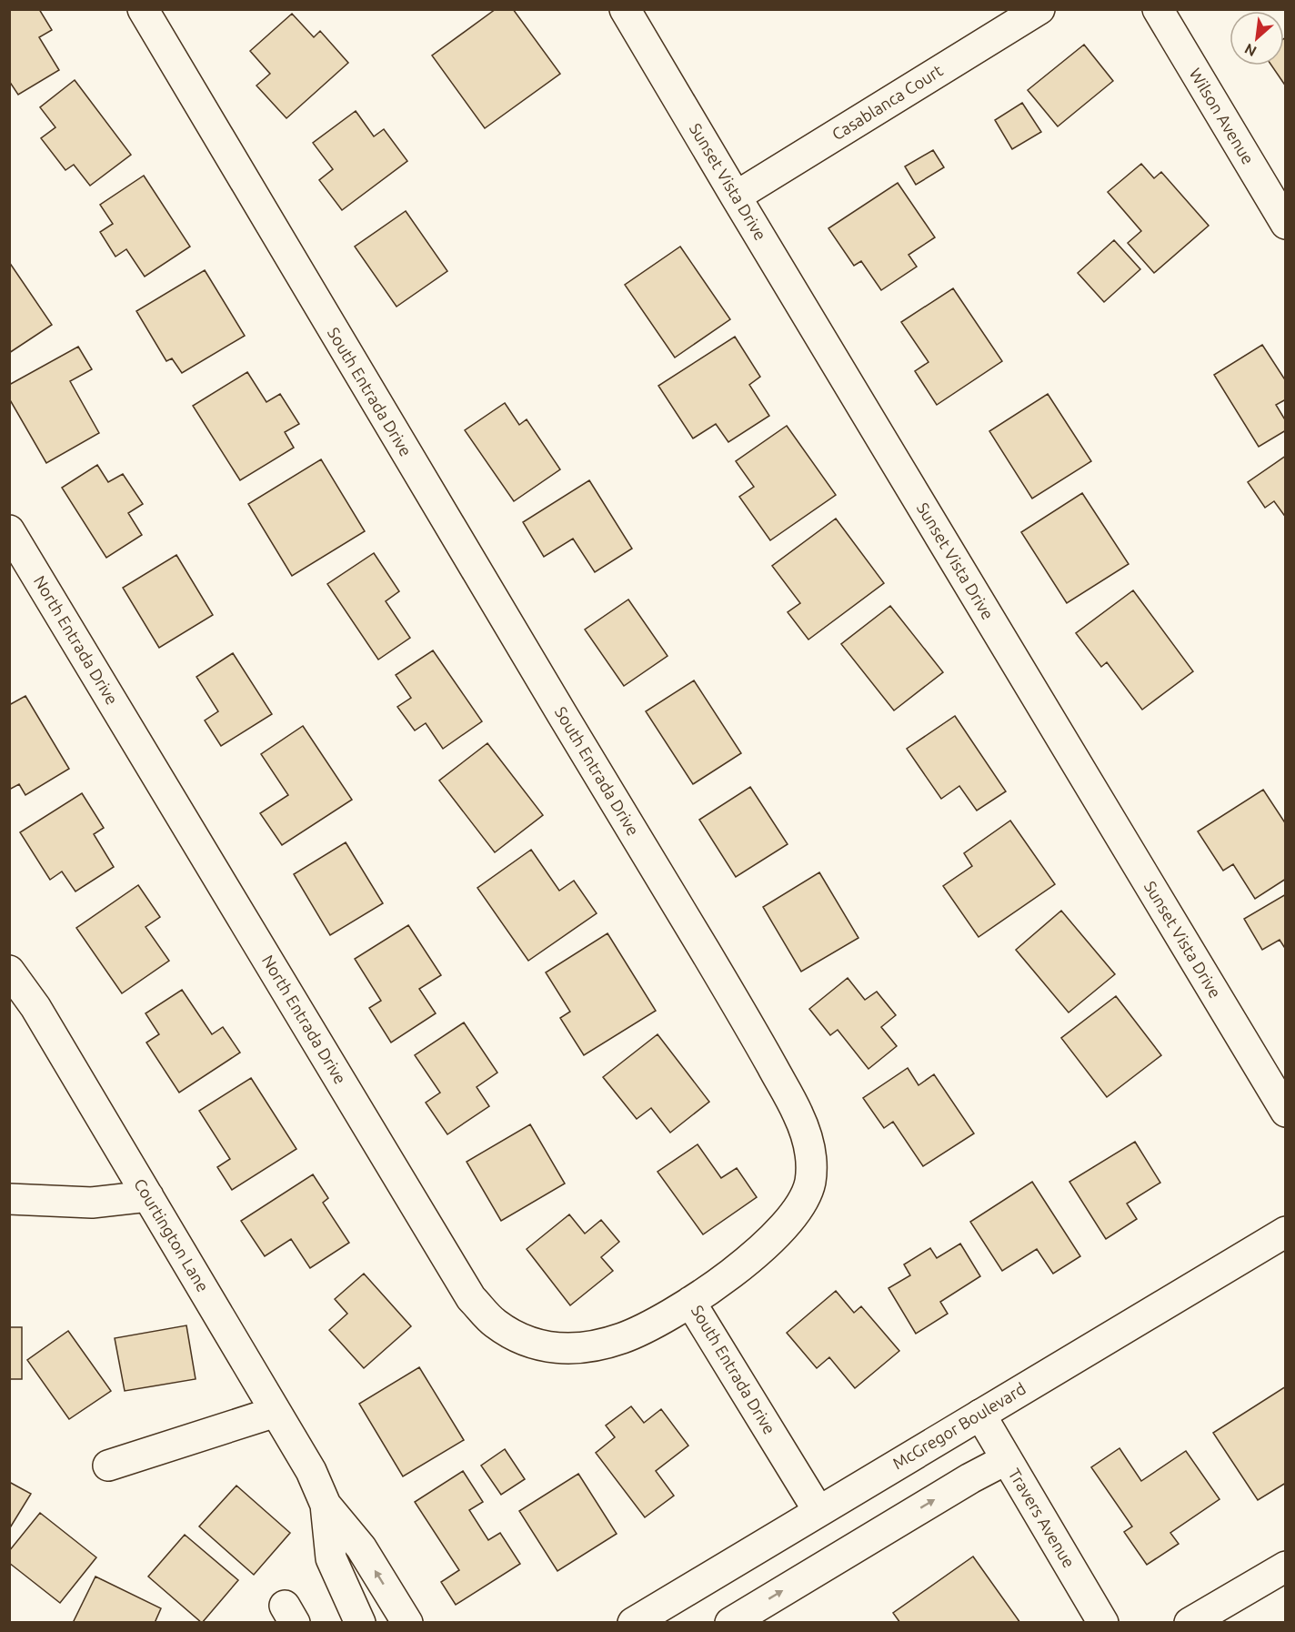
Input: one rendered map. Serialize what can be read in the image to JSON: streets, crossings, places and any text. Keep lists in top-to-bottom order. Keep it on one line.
{"streets":{"street":["Casablanca Court","Wilson Avenue","Sunset Vista Drive","South Entrada Drive","North Entrada Drive","Courtington Lane","McGregor Boulevard","Travers Avenue"]},"crossings":[["Casablanca Court","Sunset Vista Drive"],["South Entrada Drive","North Entrada Drive"],["South Entrada Drive","McGregor Boulevard"],["McGregor Boulevard","Travers Avenue"]],"north":"bottom left"}
